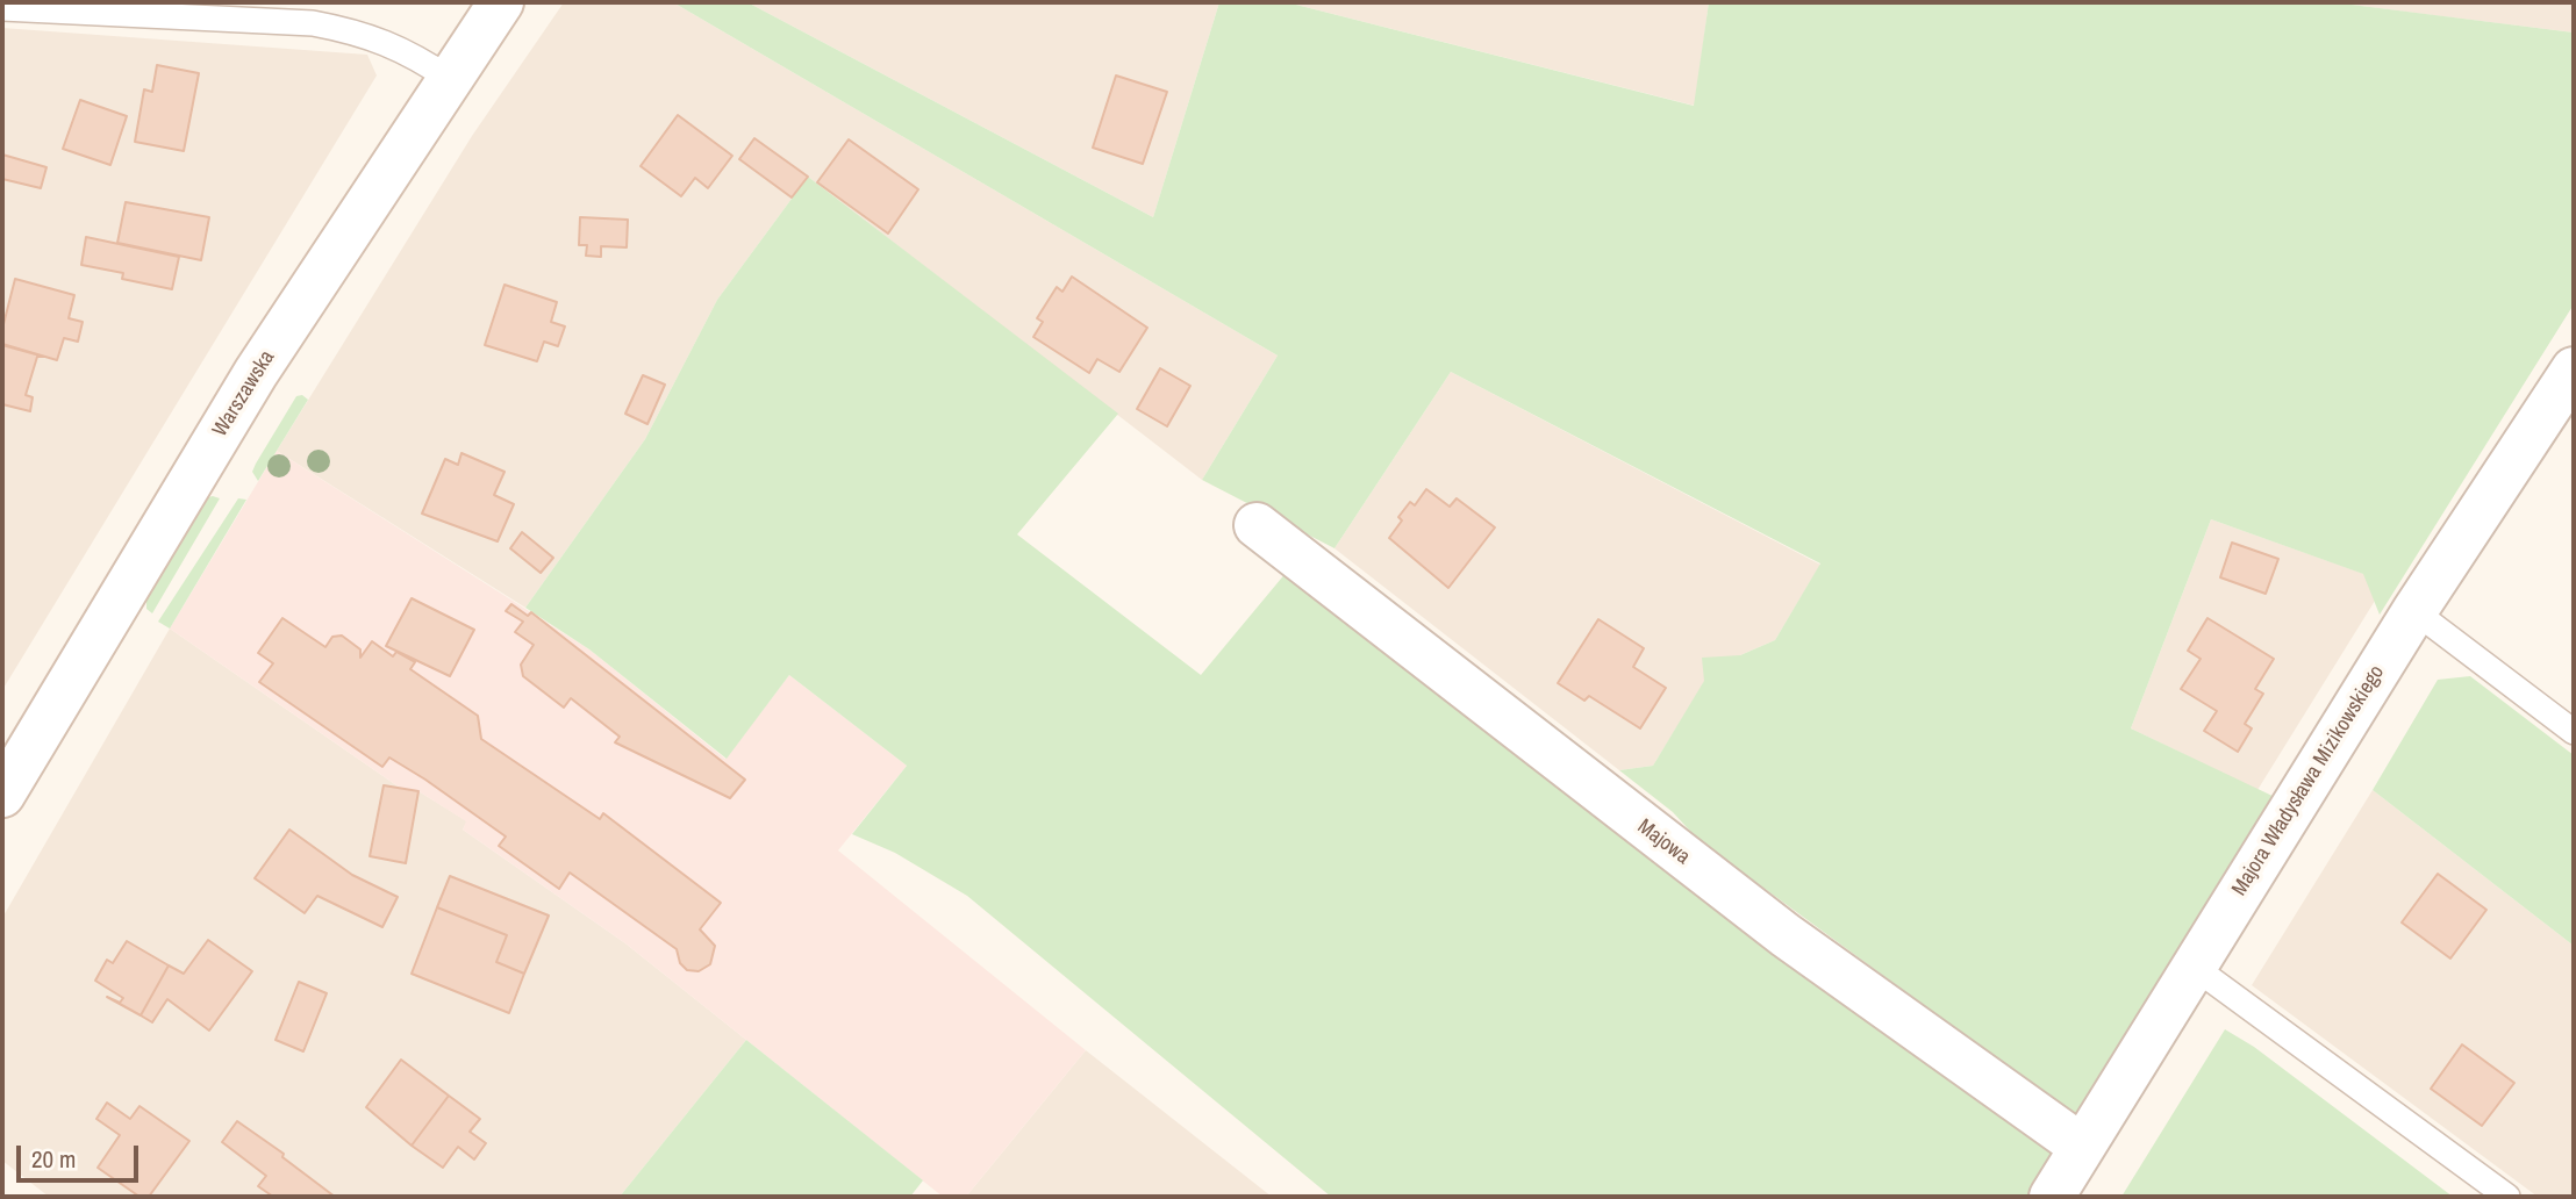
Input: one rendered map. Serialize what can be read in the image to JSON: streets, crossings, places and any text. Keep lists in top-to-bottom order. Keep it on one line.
{"streets":{"street":["Warszawska","Majora Władysława Mizikowskiego","Majowa"]},"crossings":[["Majora Władysława Mizikowskiego","Majowa"]],"scale_bar":"20 m"}
